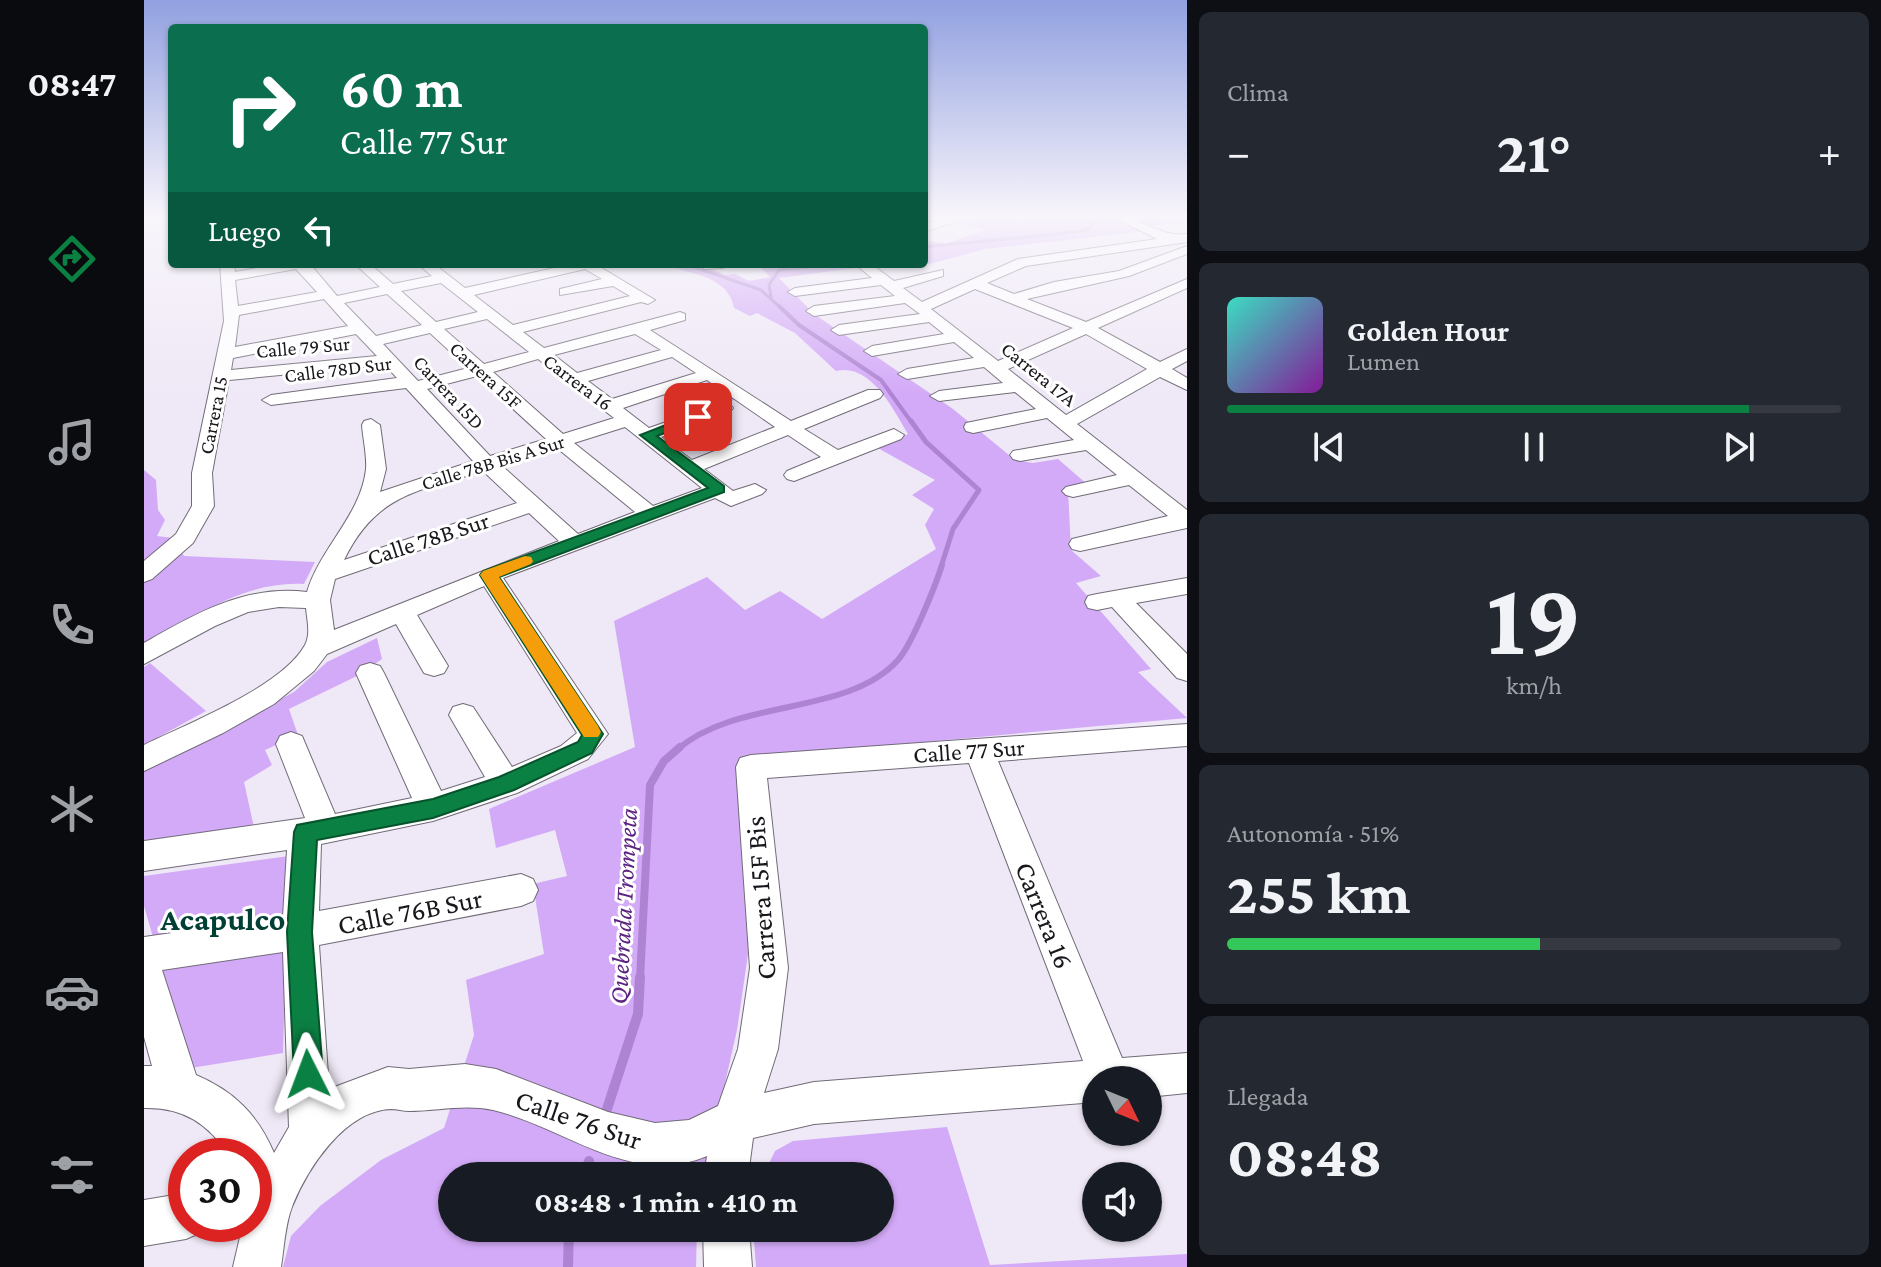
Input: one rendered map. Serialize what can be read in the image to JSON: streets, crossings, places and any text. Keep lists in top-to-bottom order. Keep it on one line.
{"streets":{"street":["Calle 79 Sur","Calle 78D Sur","Carrera 17A","Carrera 15F","Carrera 16","Carrera 15D","Carrera 15","Calle 78B Bis A Sur","Calle 78B Sur","Calle 77 Sur","Carrera 15F Bis","Calle 76B Sur","Calle 76 Sur"]},"crossings":[["Calle 79 Sur","Carrera 15D"],["Calle 79 Sur","Carrera 15"],["Calle 78D Sur","Carrera 15F"],["Calle 78D Sur","Carrera 16"],["Calle 78D Sur","Carrera 15D"],["Carrera 15F","Calle 78B Bis A Sur"],["Carrera 16","Calle 78B Bis A Sur"],["Carrera 16","Calle 77 Sur"],["Carrera 15D","Calle 78B Bis A Sur"],["Carrera 15D","Calle 78B Sur"],["Calle 77 Sur","Carrera 15F Bis"],["Carrera 15F Bis","Calle 76 Sur"]],"districts":["Acapulco"],"water":["Quebrada Trompeta"],"north":"bottom right","page":{"tabs":"08:47","tile":["Clima",["19","km/h"],["Autonomía · 51%","255 km"],["Llegada","08:48"]],"turn":["60 m","Calle 77 Sur"],"heat":["−","21°","+"],"then":"Luego","song":["Golden Hour","Lumen"],"limit":"30","trip":"08:48 · 1 min · 410 m"}}
